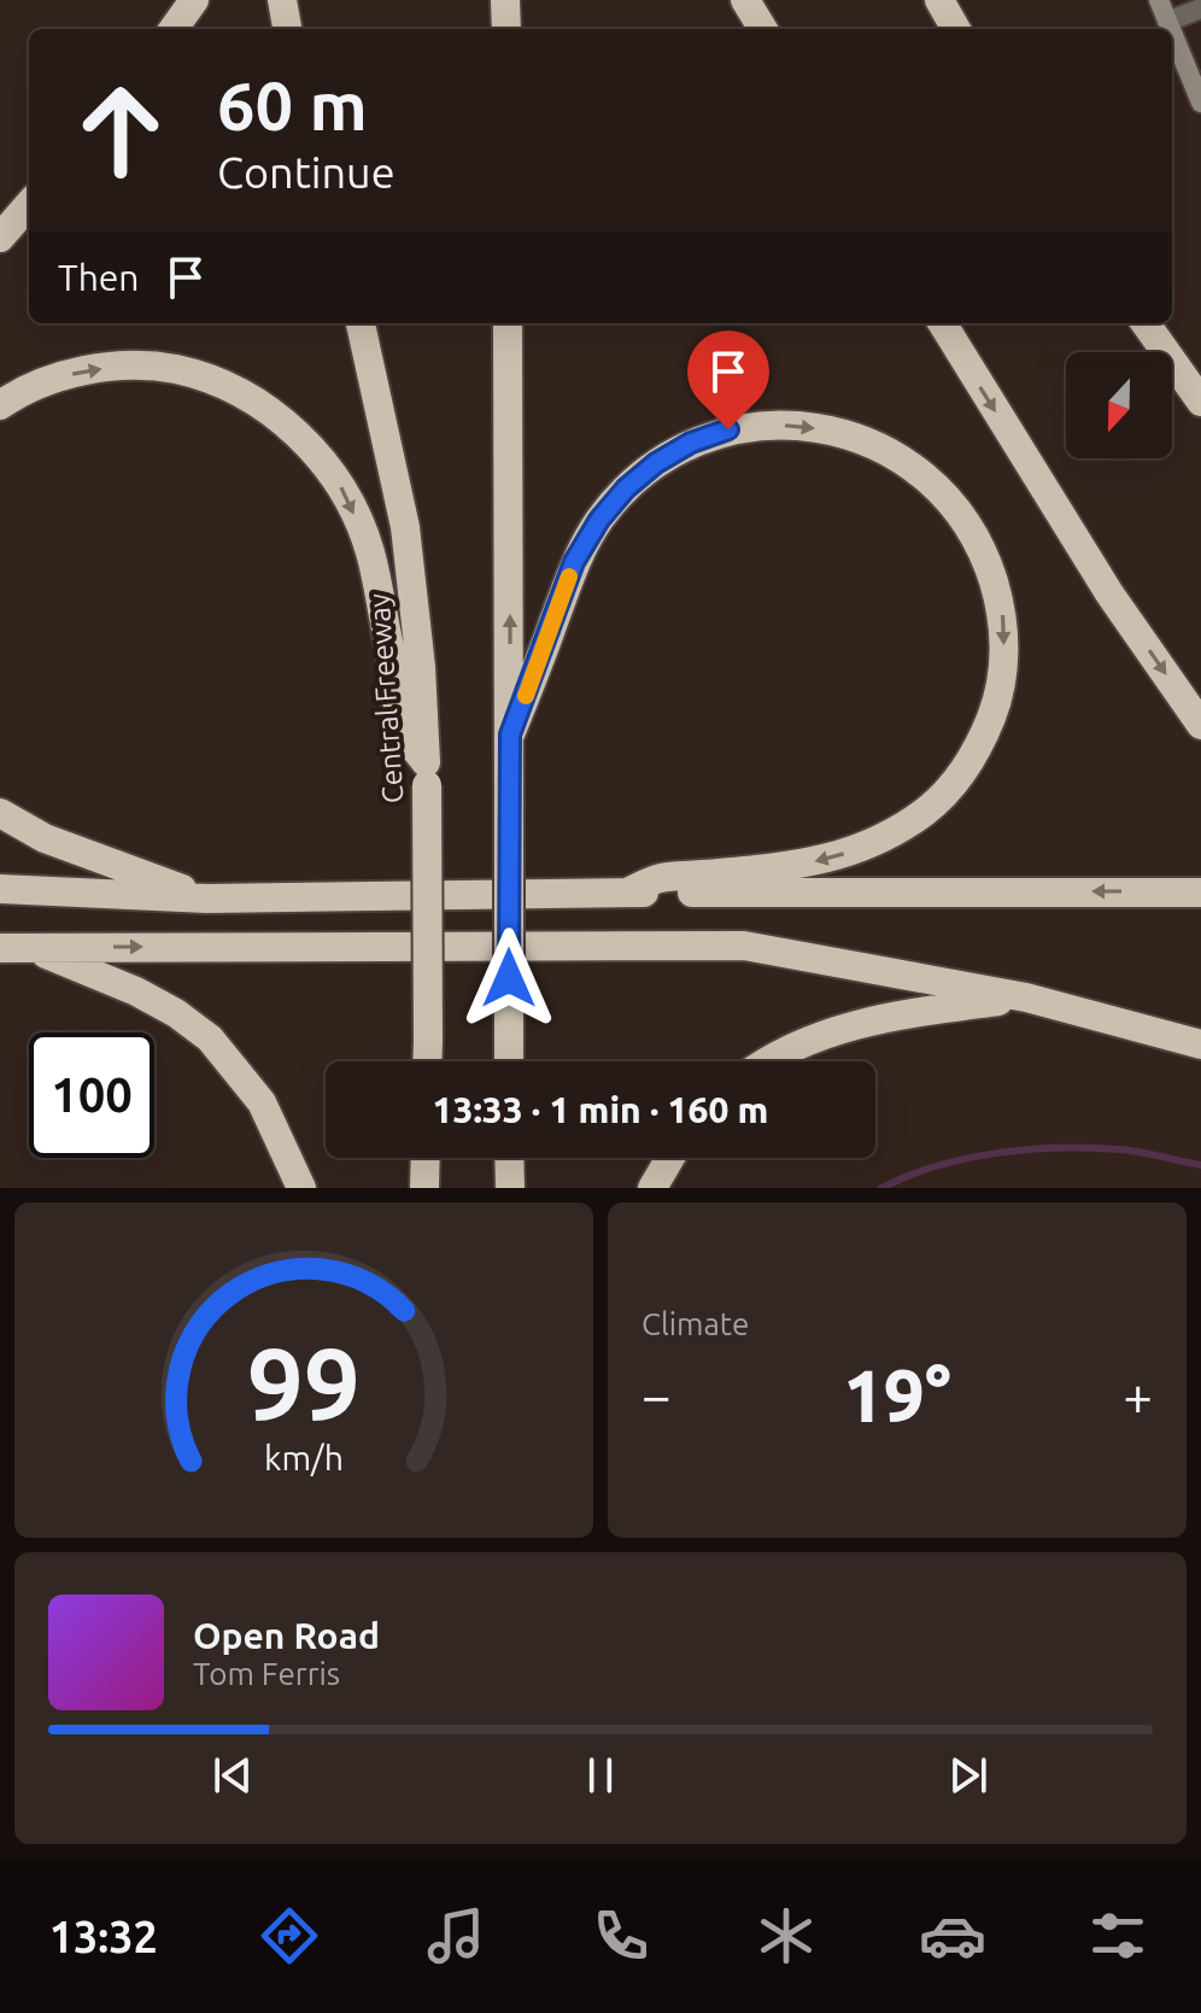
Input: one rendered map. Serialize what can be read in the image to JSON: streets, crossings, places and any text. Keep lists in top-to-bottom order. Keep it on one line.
{"streets":{"highway":["Central Freeway"]},"north":"bottom","page":{"turn":["60 m","Continue"],"then":"Then","limit":"100","trip":"13:33 · 1 min · 160 m","tile":"Climate","heat":["−","19°","+"],"song":["Open Road","Tom Ferris"],"tabs":"13:32","gauge":["99","km/h"]}}
